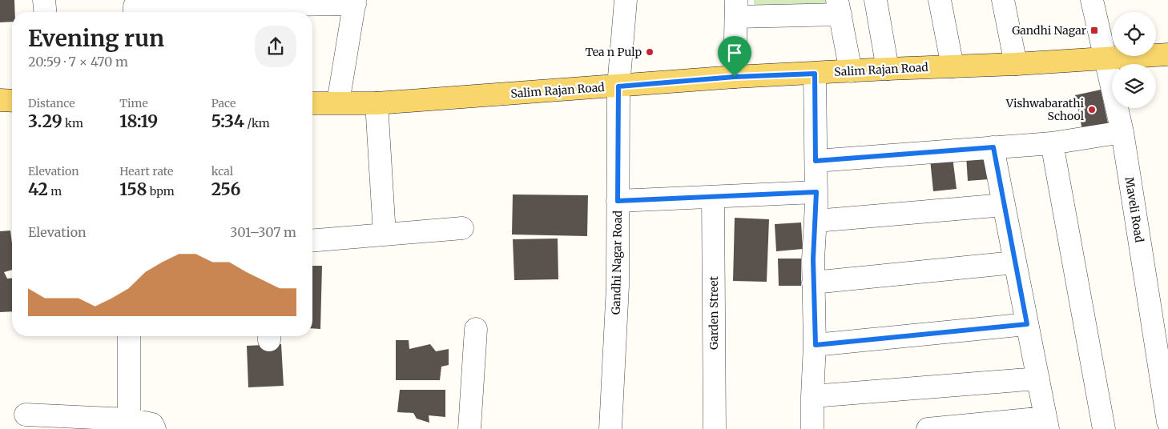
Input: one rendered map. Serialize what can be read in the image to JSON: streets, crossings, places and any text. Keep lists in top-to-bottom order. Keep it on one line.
{"streets":{"main road":["Salim Rajan Road"],"street":["Maveli Road","Gandhi Nagar Road","Garden Street"]},"crossings":[["Salim Rajan Road","Maveli Road"],["Salim Rajan Road","Gandhi Nagar Road"]],"places":{"transit":["Gandhi Nagar"],"other":["Tea n Pulp","Vishwabarathi School"]},"page":{"heading":["Evening run","20:59 · 7 × 470 m"],"stats":[["Distance","3.29 km"],["Time","18:19"],["Pace","5:34 /km"],["Elevation","42 m"],["Heart rate","158 bpm"],["kcal","256"]],"chart":["Elevation","301–307 m"]}}
